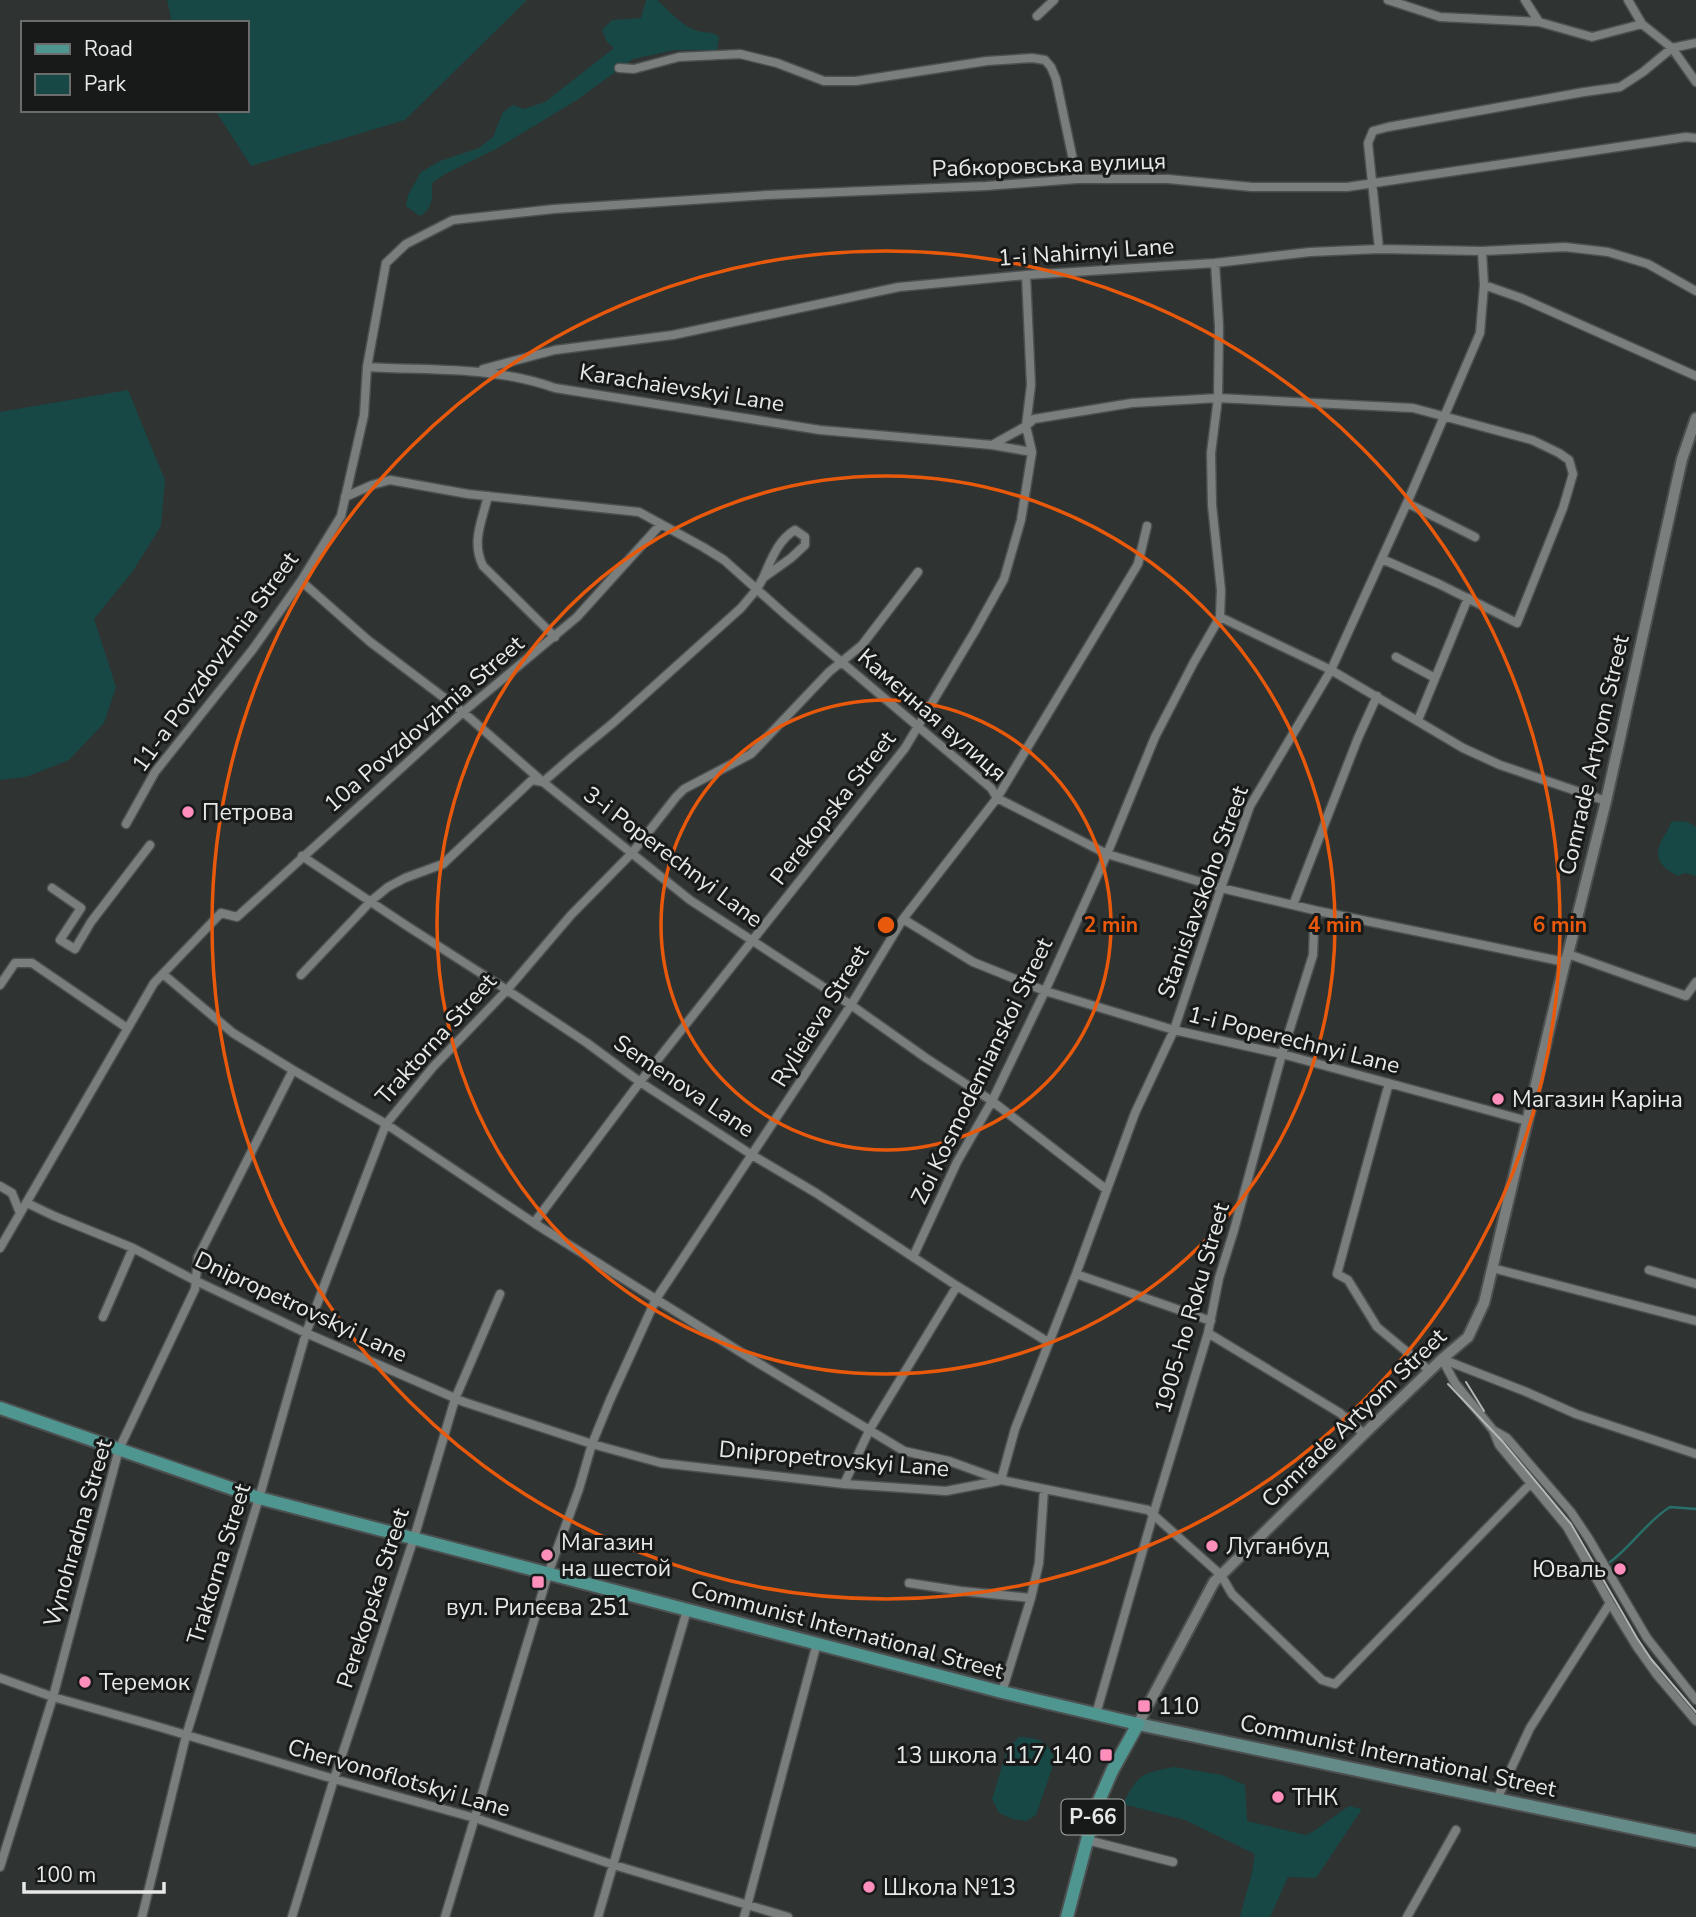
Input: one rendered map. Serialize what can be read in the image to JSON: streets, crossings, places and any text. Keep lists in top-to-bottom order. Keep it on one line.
{"streets":{"main road":["Comrade Artyom Street","Communist International Street","Р-66"],"street":["Рабкоровська вулиця","1-i Nahirnyi Lane","Karachaievskyi Lane","11-a Povzdovzhnia Street","Камєнная вулиця","10a Povzdovzhnia Street","Perekopska Street","3-i Poperechnyi Lane","Stanislavskoho Street","Rylieieva Street","Traktorna Street","1-i Poperechnyi Lane","Zoi Kosmodemianskoi Street","Semenova Lane","Dnipropetrovskyi Lane","1905-ho Roku Street","Vynohradna Street","Chervonoflotskyi Lane"]},"crossings":[["Рабкоровська вулиця","11-a Povzdovzhnia Street"],["1-i Nahirnyi Lane","Karachaievskyi Lane"],["1-i Nahirnyi Lane","Perekopska Street"],["1-i Nahirnyi Lane","Stanislavskoho Street"],["1-i Nahirnyi Lane","Zoi Kosmodemianskoi Street"],["Karachaievskyi Lane","11-a Povzdovzhnia Street"],["Karachaievskyi Lane","Perekopska Street"],["11-a Povzdovzhnia Street","Камєнная вулиця"],["11-a Povzdovzhnia Street","3-i Poperechnyi Lane"],["Камєнная вулиця","10a Povzdovzhnia Street"],["Камєнная вулиця","Comrade Artyom Street"],["Камєнная вулиця","Perekopska Street"],["Камєнная вулиця","Stanislavskoho Street"],["Камєнная вулиця","Rylieieva Street"],["Камєнная вулиця","Traktorna Street"],["Камєнная вулиця","Zoi Kosmodemianskoi Street"],["Камєнная вулиця","1905-ho Roku Street"],["10a Povzdovzhnia Street","3-i Poperechnyi Lane"],["10a Povzdovzhnia Street","Semenova Lane"],["10a Povzdovzhnia Street","Dnipropetrovskyi Lane"],["Comrade Artyom Street","1-i Poperechnyi Lane"],["Comrade Artyom Street","Communist International Street"],["Perekopska Street","3-i Poperechnyi Lane"],["Perekopska Street","Semenova Lane"],["Perekopska Street","Dnipropetrovskyi Lane"],["Perekopska Street","Communist International Street"],["Perekopska Street","Chervonoflotskyi Lane"],["3-i Poperechnyi Lane","Stanislavskoho Street"],["3-i Poperechnyi Lane","Rylieieva Street"],["3-i Poperechnyi Lane","Traktorna Street"],["3-i Poperechnyi Lane","Zoi Kosmodemianskoi Street"],["Stanislavskoho Street","1-i Poperechnyi Lane"],["Stanislavskoho Street","Semenova Lane"],["Stanislavskoho Street","Dnipropetrovskyi Lane"],["Rylieieva Street","1-i Poperechnyi Lane"],["Rylieieva Street","Semenova Lane"],["Rylieieva Street","Dnipropetrovskyi Lane"],["Rylieieva Street","Communist International Street"],["Traktorna Street","Semenova Lane"],["Traktorna Street","Dnipropetrovskyi Lane"],["Traktorna Street","Communist International Street"],["Traktorna Street","Chervonoflotskyi Lane"],["1-i Poperechnyi Lane","Zoi Kosmodemianskoi Street"],["1-i Poperechnyi Lane","1905-ho Roku Street"],["Zoi Kosmodemianskoi Street","Semenova Lane"],["Dnipropetrovskyi Lane","Vynohradna Street"],["1905-ho Roku Street","Communist International Street"],["Vynohradna Street","Communist International Street"],["Vynohradna Street","Chervonoflotskyi Lane"]],"places":{"other":["Петрова","Магазин Каріна","Луганбуд","Магазин на шестой","Юваль","Теремок","ТНК","Школа №13"],"transit":["вул. Рилєєва 251","110","13 школа 117 140"]},"legend":["Road","Park"],"scale_bar":"100 m","rings":["2 min","4 min","6 min"]}
